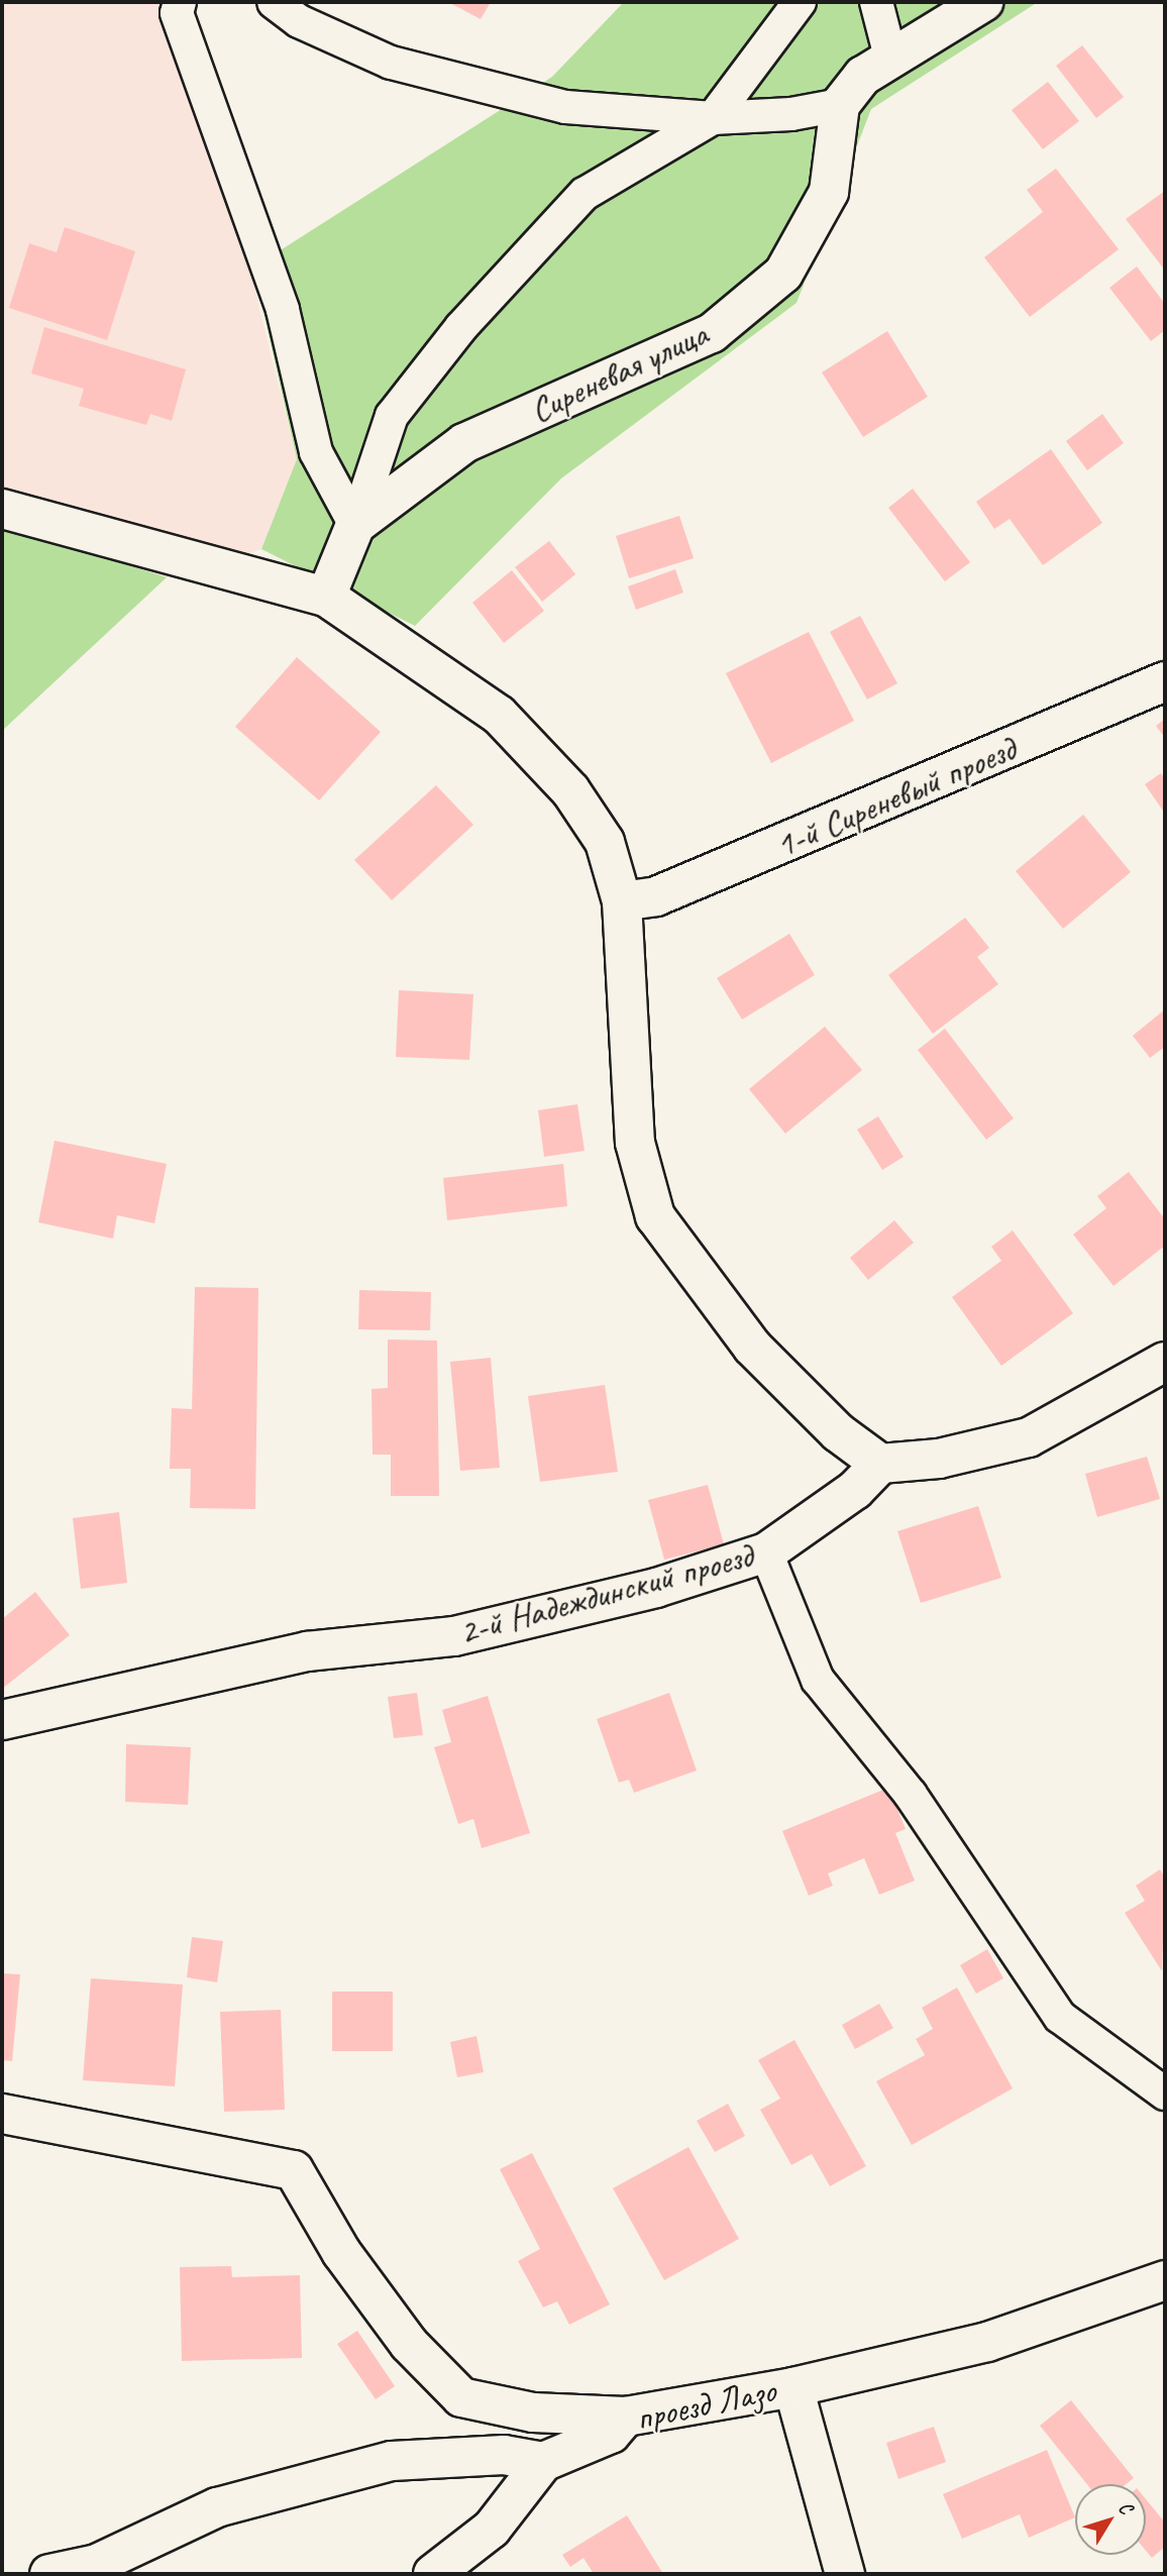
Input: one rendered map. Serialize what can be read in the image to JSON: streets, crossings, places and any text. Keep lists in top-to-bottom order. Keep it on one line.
{"streets":{"street":["Сиреневая улица","1-й Сиреневый проезд","2-й Надеждинский проезд","проезд Лазо"]},"north":"top right"}
